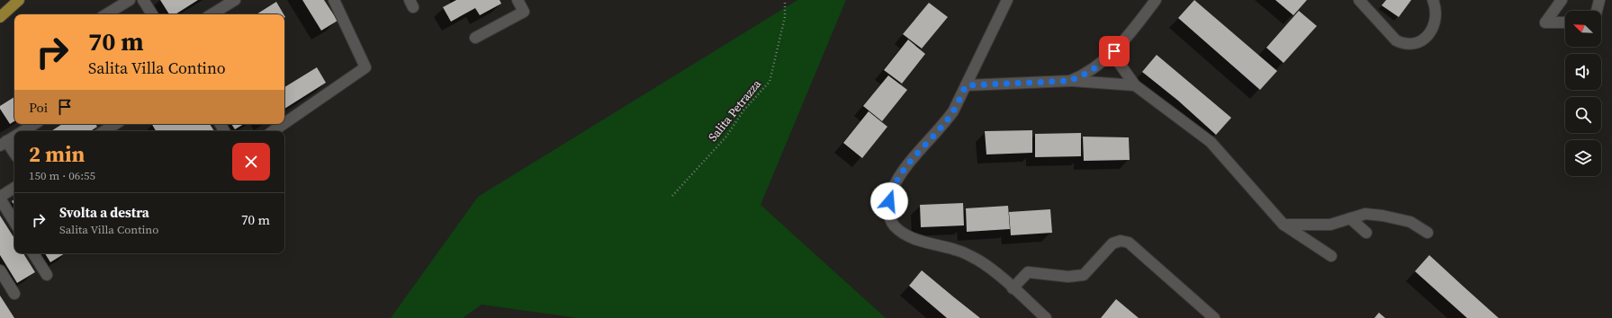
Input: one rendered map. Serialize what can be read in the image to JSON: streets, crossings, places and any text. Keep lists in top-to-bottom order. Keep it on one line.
{"streets":{"path":["Salita Petrazza"]},"north":"top left","page":{"turn":["70 m","Salita Villa Contino"],"then":"Poi","heading":["2 min","150 m · 06:55"],"list":[{"name":"Svolta a destra","note":"Salita Villa Contino","value":"70 m"}]}}
